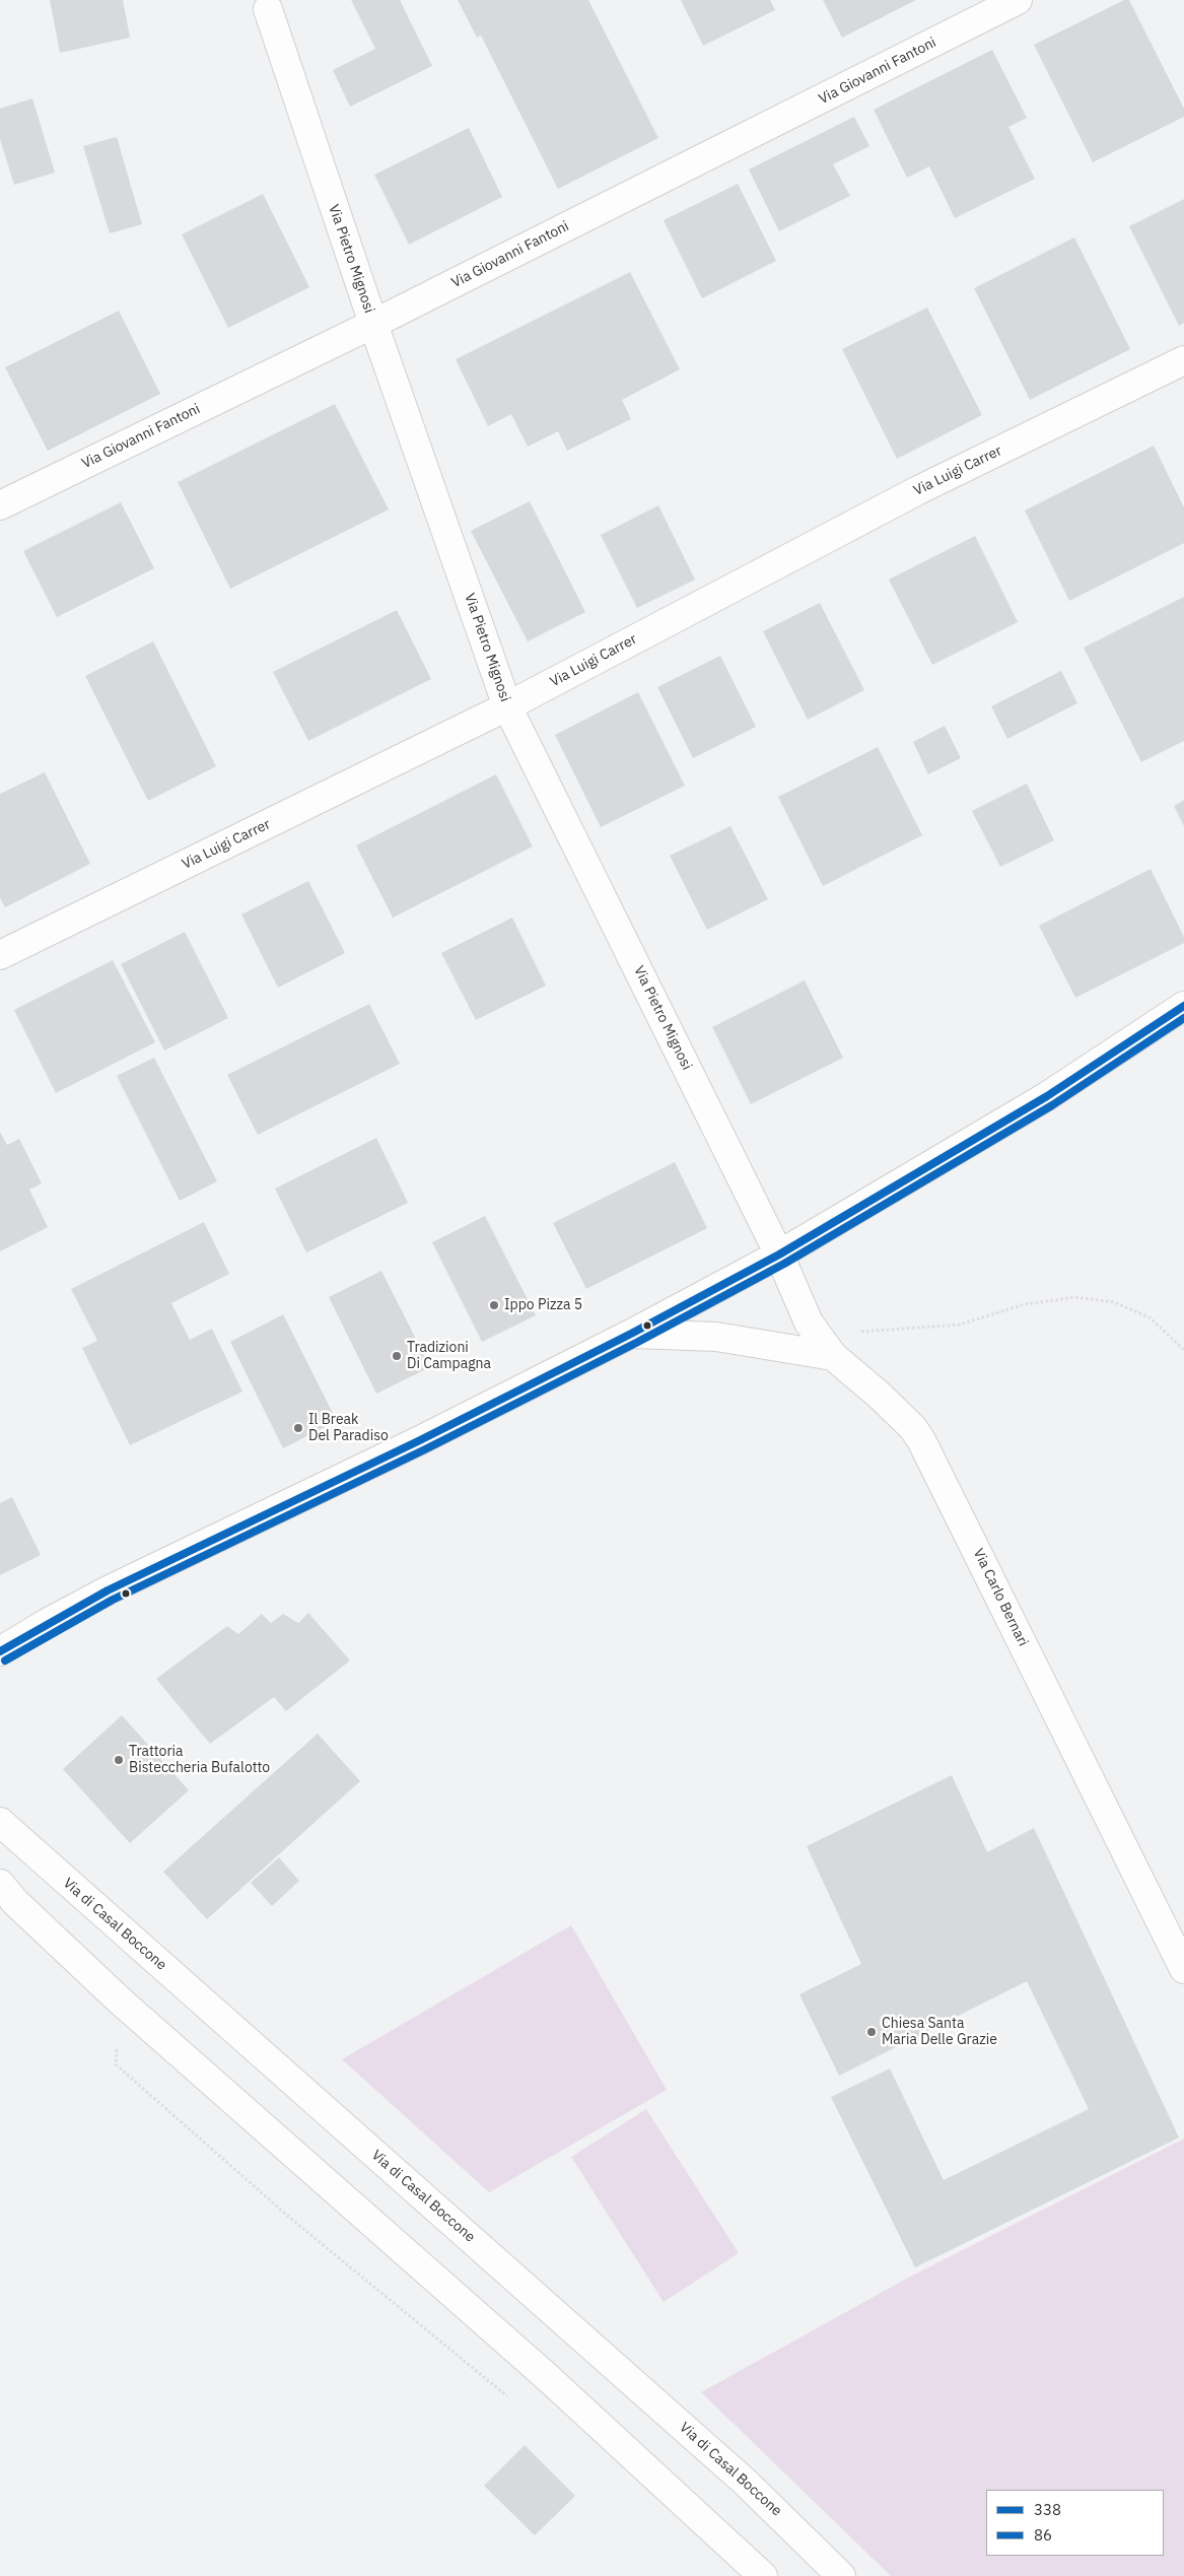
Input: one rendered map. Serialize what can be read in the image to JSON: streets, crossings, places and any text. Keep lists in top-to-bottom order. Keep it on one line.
{"streets":{"street":["Via Giovanni Fantoni","Via Pietro Mignosi","Via Luigi Carrer","Via Carlo Bernari","Via di Casal Boccone"]},"crossings":[["Via Giovanni Fantoni","Via Pietro Mignosi"],["Via Pietro Mignosi","Via Luigi Carrer"],["Via Pietro Mignosi","Via Carlo Bernari"]],"places":["Ippo Pizza 5","Tradizioni Di Campagna","Il Break Del Paradiso","Trattoria Bisteccheria Bufalotto","Chiesa Santa Maria Delle Grazie"],"lines":["transit line 338","transit line 86"],"legend":["338","86"]}
